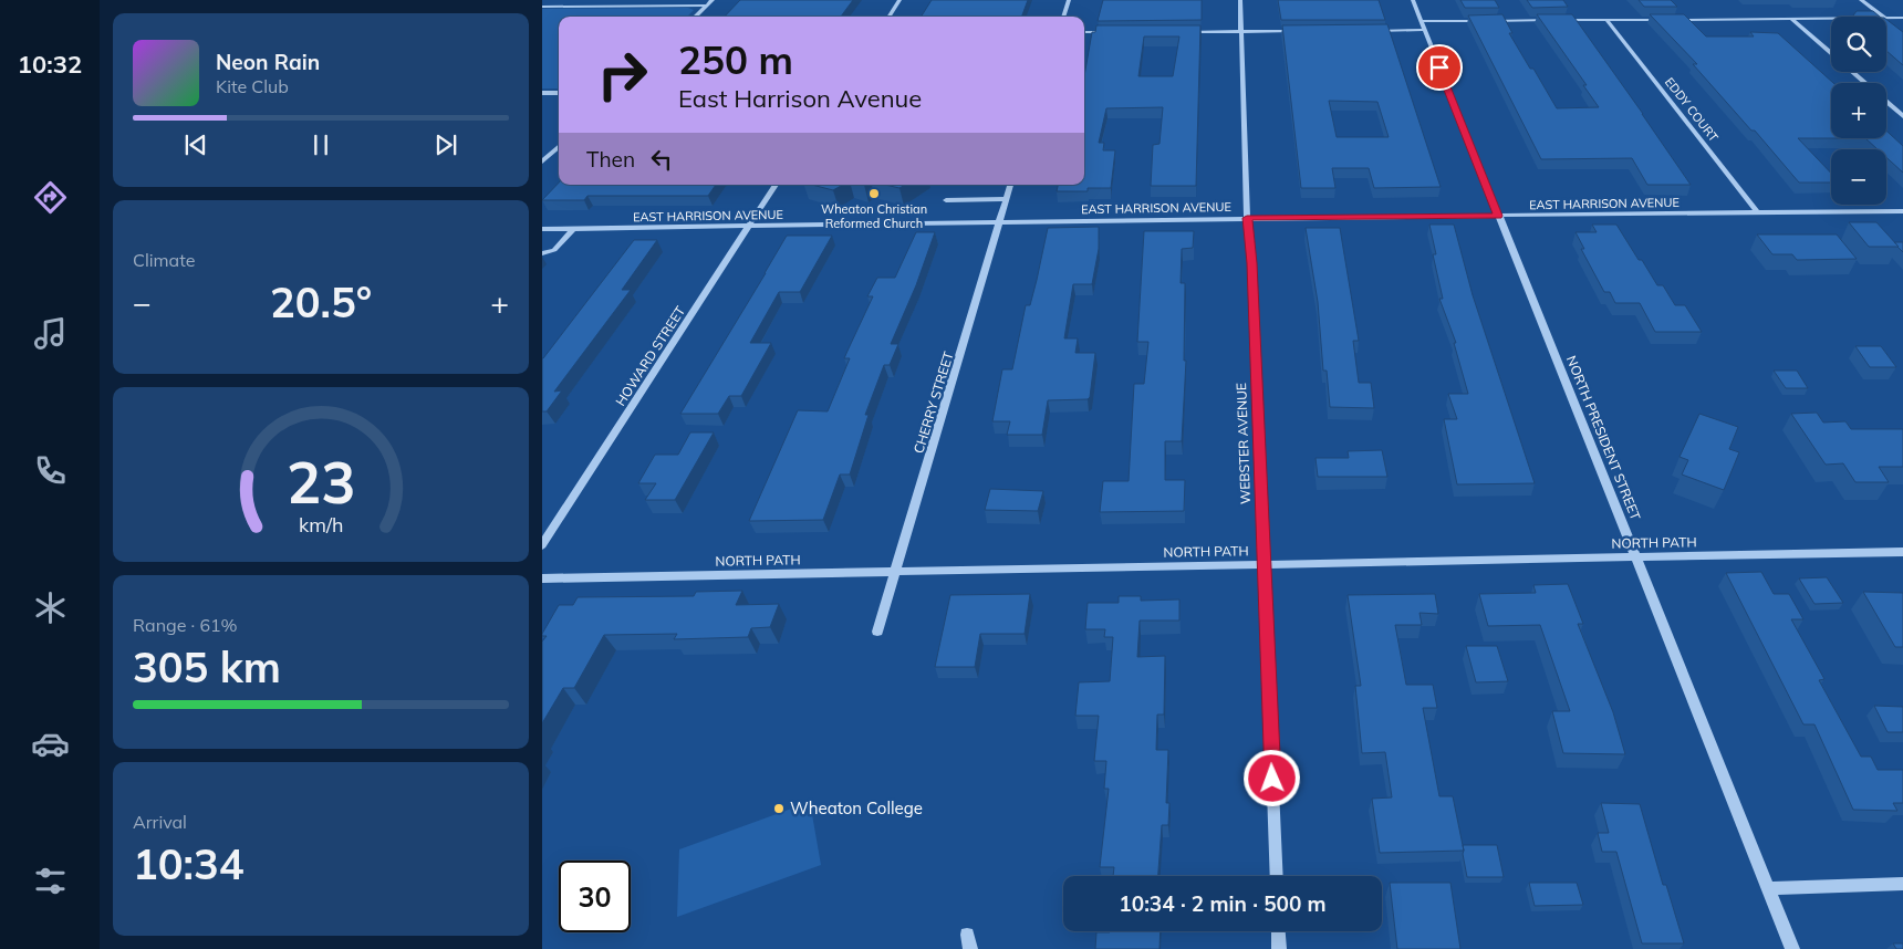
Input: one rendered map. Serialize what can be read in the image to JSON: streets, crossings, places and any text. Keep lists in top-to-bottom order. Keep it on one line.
{"streets":{"street":["EDDY COURT","EAST HARRISON AVENUE","HOWARD STREET","CHERRY STREET","NORTH PRESIDENT STREET","WEBSTER AVENUE","NORTH PATH"]},"crossings":[["EDDY COURT","EAST HARRISON AVENUE"],["EAST HARRISON AVENUE","HOWARD STREET"],["EAST HARRISON AVENUE","CHERRY STREET"],["EAST HARRISON AVENUE","NORTH PRESIDENT STREET"],["EAST HARRISON AVENUE","WEBSTER AVENUE"],["CHERRY STREET","NORTH PATH"],["NORTH PRESIDENT STREET","NORTH PATH"],["WEBSTER AVENUE","NORTH PATH"]],"places":["Wheaton Christian Reformed Church","Wheaton College"],"page":{"tabs":"10:32","map_buttons":["+","−"],"turn":["250 m","East Harrison Avenue"],"song":["Neon Rain","Kite Club"],"then":"Then","tile":["Climate",["Range · 61%","305 km"],["Arrival","10:34"]],"heat":["−","20.5°","+"],"limit":"30","trip":"10:34 · 2 min · 500 m","gauge":["23","km/h"]}}
